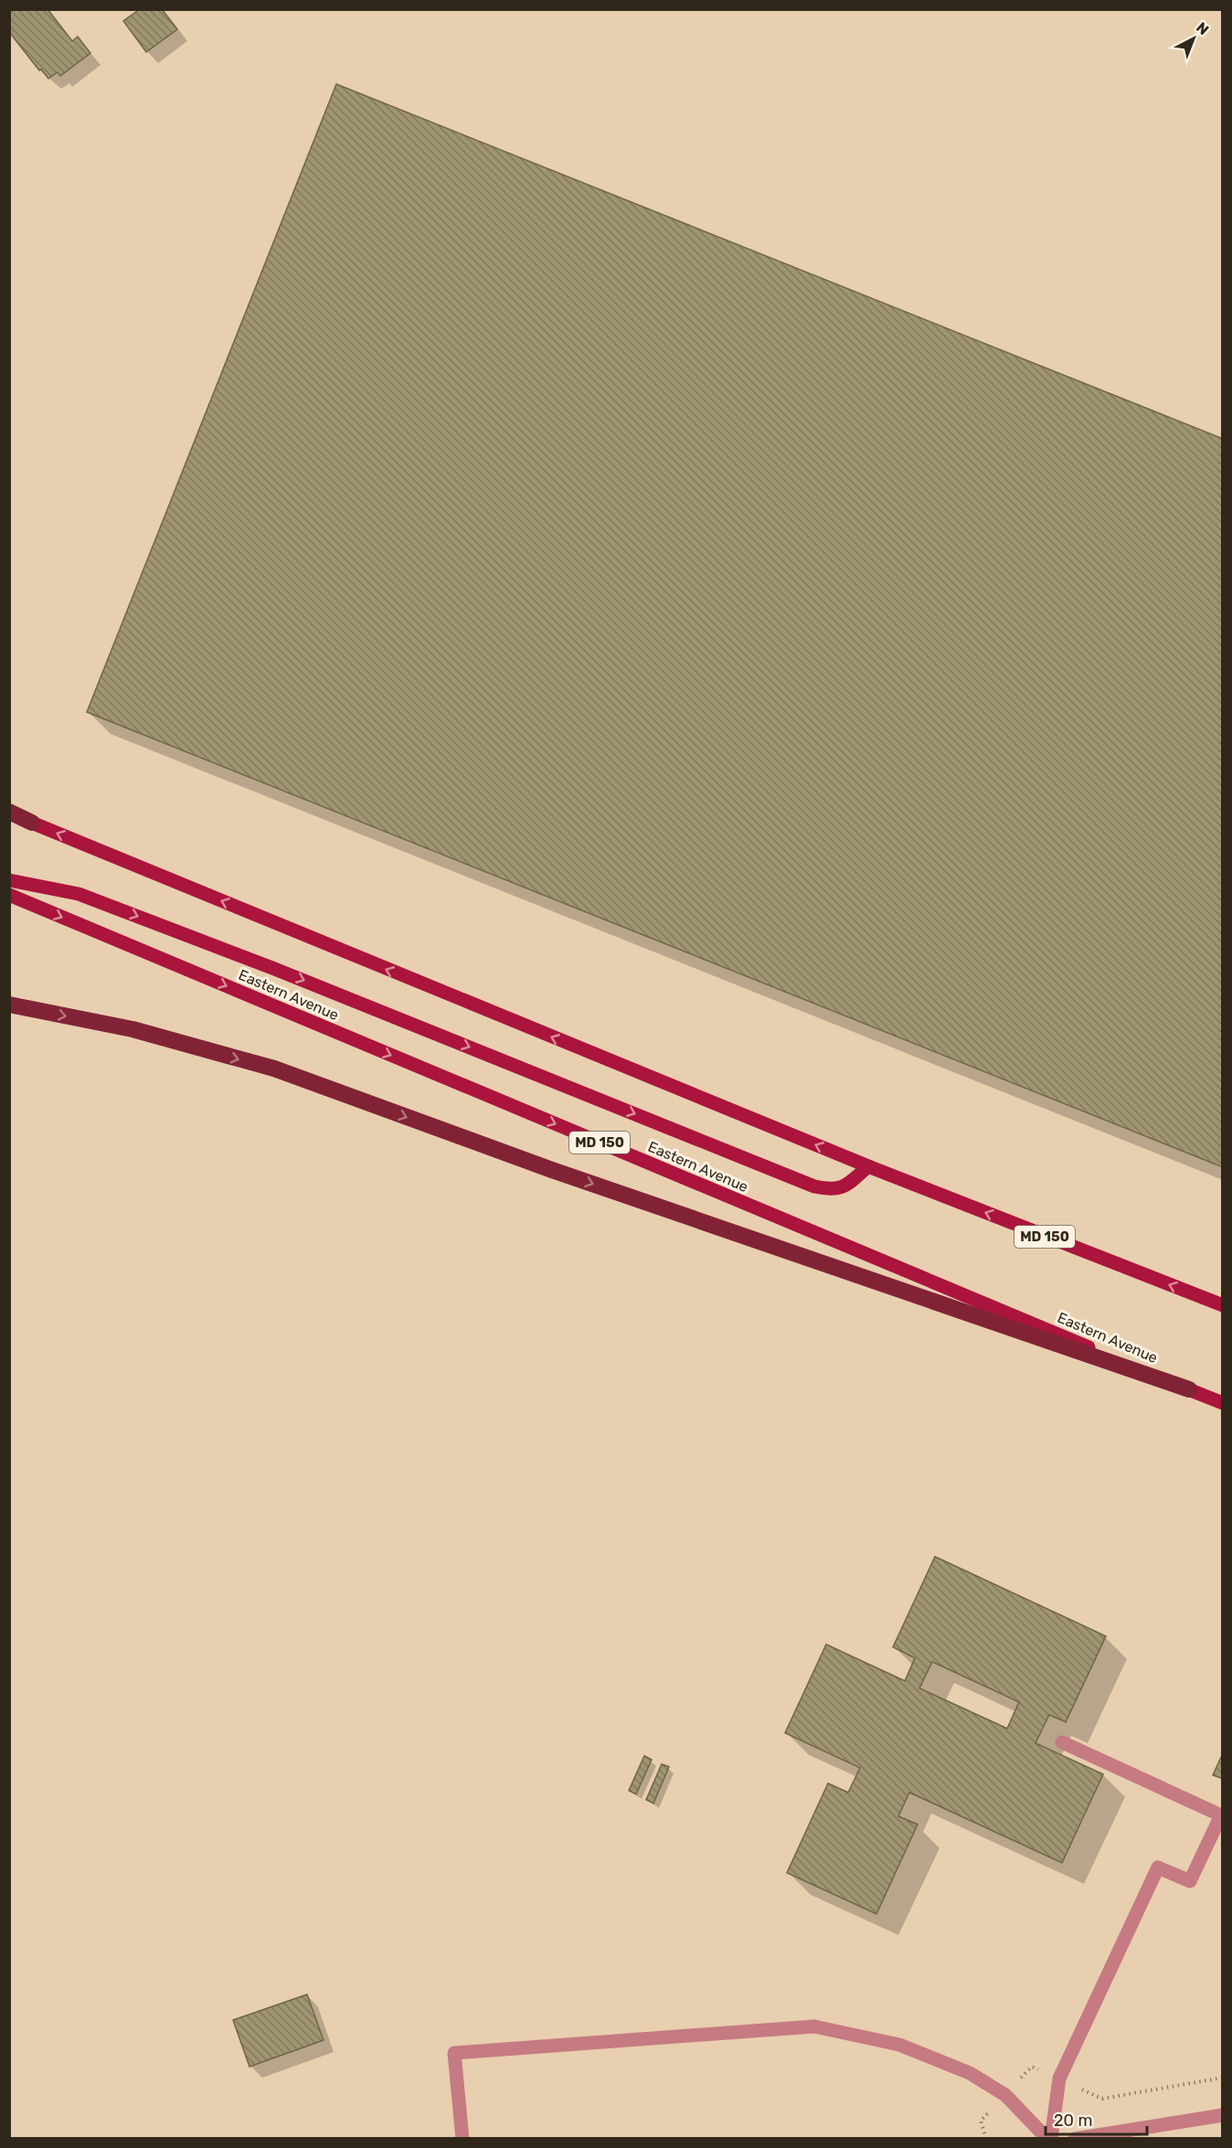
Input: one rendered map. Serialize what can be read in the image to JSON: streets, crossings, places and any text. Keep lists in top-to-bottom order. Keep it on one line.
{"streets":{"main road":["Eastern Avenue","MD 150"]},"scale_bar":"20 m","north":"top right"}
